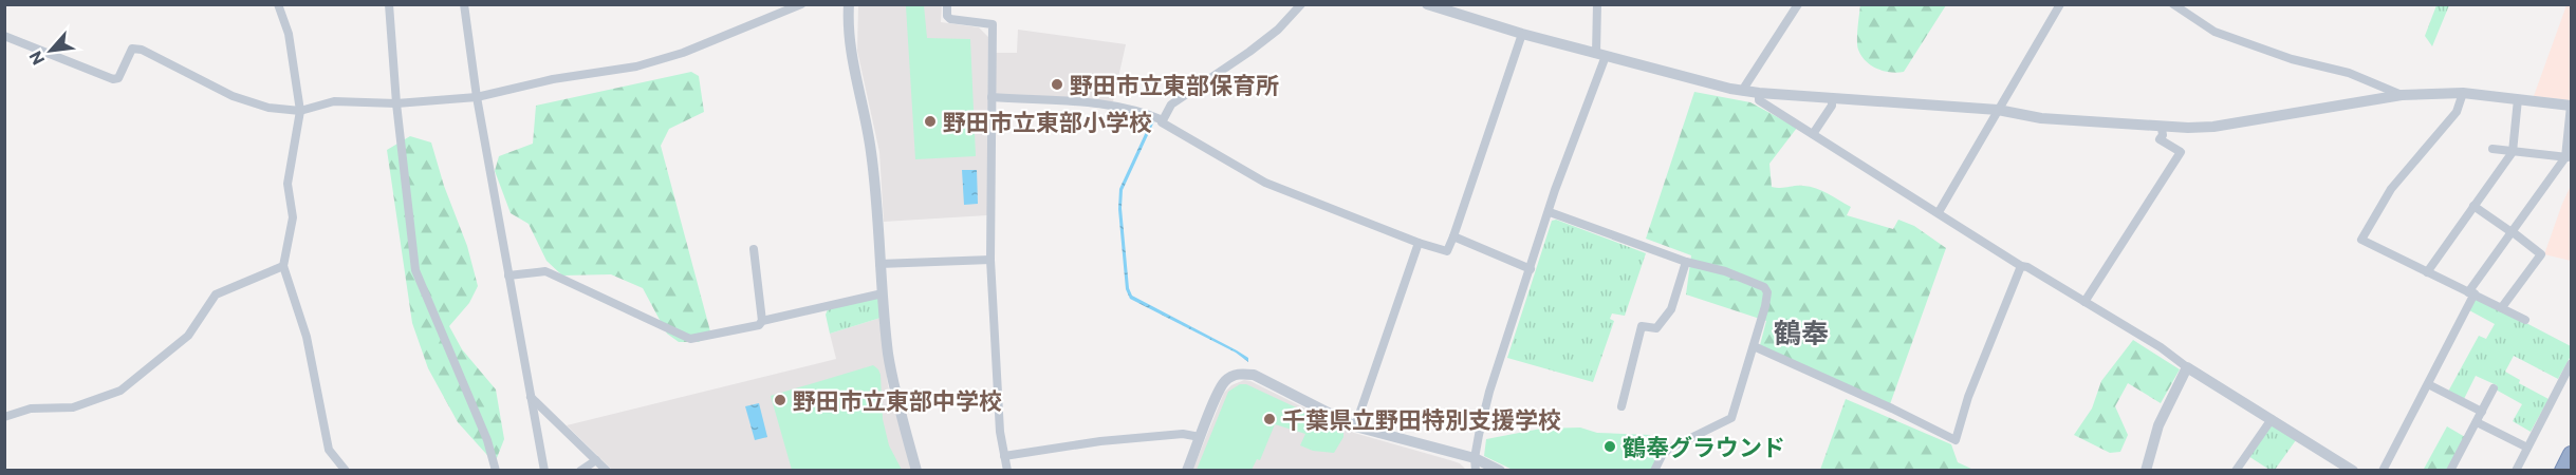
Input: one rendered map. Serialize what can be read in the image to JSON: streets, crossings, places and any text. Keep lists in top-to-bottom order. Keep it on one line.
{"districts":["鶴奉"],"places":["野田市立東部保育所","野田市立東部小学校","野田市立東部中学校","千葉県立野田特別支援学校","鶴奉グラウンド"],"north":"bottom left"}
